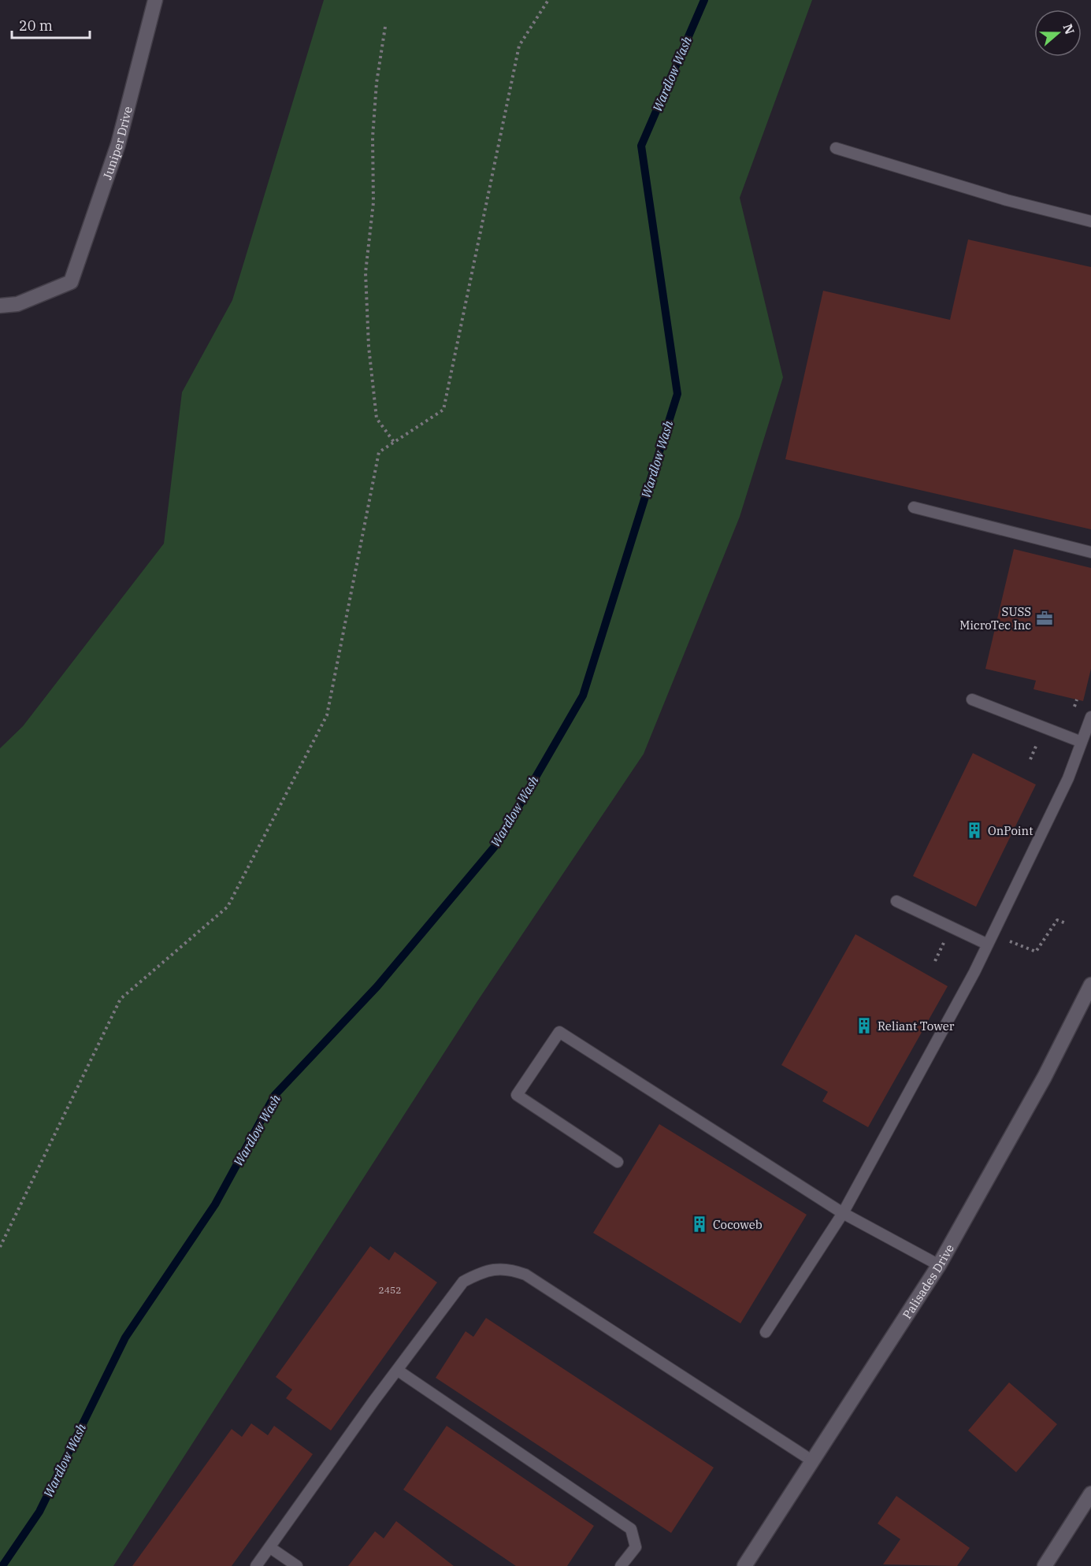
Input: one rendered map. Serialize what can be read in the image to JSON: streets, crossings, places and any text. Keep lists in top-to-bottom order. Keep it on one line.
{"streets":{"street":["Juniper Drive","Palisades Drive"]},"water":["Wardlow Wash"],"places":{"office":["SUSS MicroTec Inc"],"building":["OnPoint","Reliant Tower","Cocoweb"]},"house_numbers":["2452"],"scale_bar":"20 m","north":"right"}
